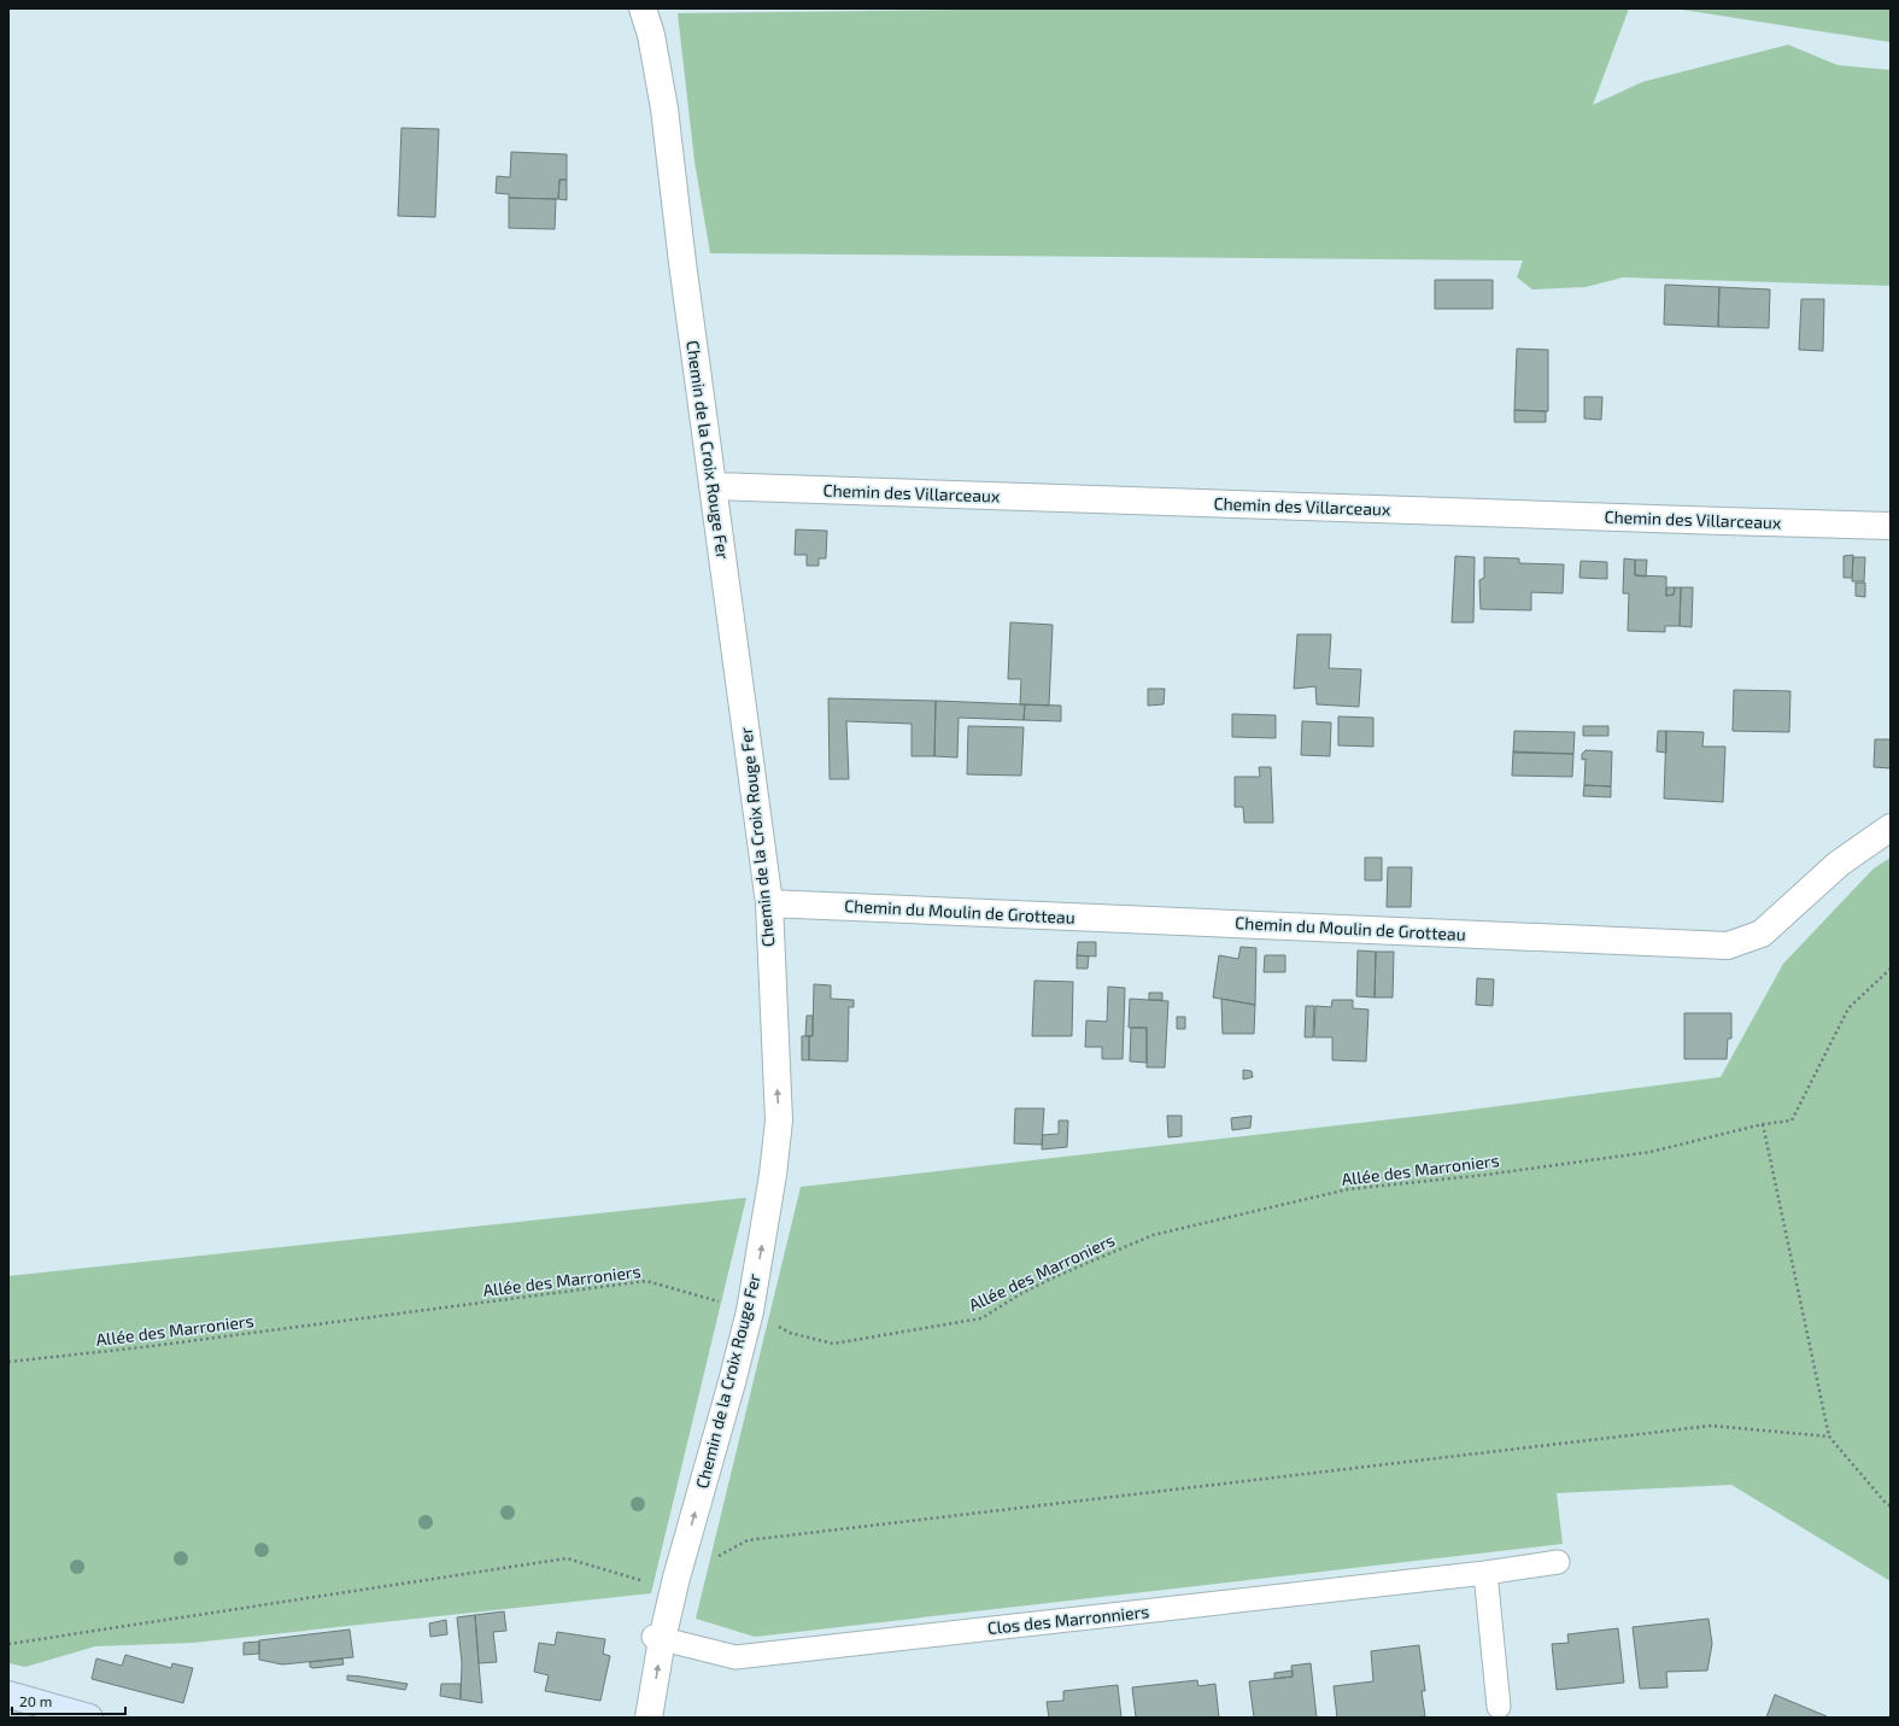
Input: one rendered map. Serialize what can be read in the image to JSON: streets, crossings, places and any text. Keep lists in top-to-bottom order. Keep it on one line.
{"streets":{"street":["Chemin de la Croix Rouge Fer","Chemin des Villarceaux","Chemin du Moulin de Grotteau"],"lane":["Clos des Marronniers"],"path":["Allée des Marroniers"]},"crossings":[["Chemin de la Croix Rouge Fer","Chemin des Villarceaux"],["Chemin de la Croix Rouge Fer","Chemin du Moulin de Grotteau"],["Chemin de la Croix Rouge Fer","Allée des Marroniers"],["Chemin de la Croix Rouge Fer","Clos des Marronniers"]],"one_way":["Chemin de la Croix Rouge Fer"],"scale_bar":"20 m"}
